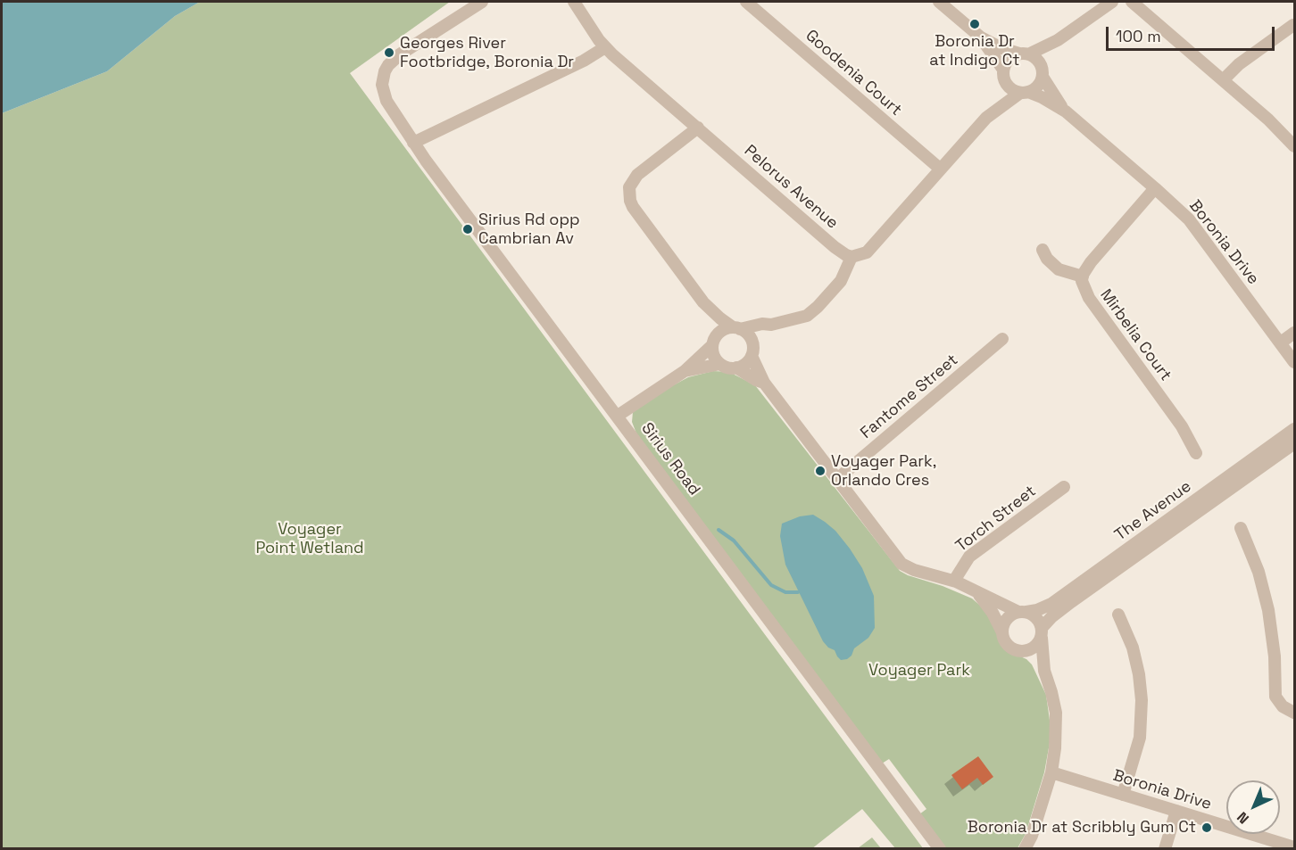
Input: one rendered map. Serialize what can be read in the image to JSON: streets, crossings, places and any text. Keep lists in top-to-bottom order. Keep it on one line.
{"streets":{"street":["Goodenia Court","Pelorus Avenue","Boronia Drive","Mirbelia Court","Fantome Street","Sirius Road","The Avenue","Torch Street"]},"parks":["Voyager Point Wetland","Voyager Park"],"places":["Boronia Dr at Indigo Ct","Georges River Footbridge, Boronia Dr","Sirius Rd opp Cambrian Av","Voyager Park, Orlando Cres","Boronia Dr at Scribbly Gum Ct"],"scale_bar":"100 m","north":"bottom left"}
